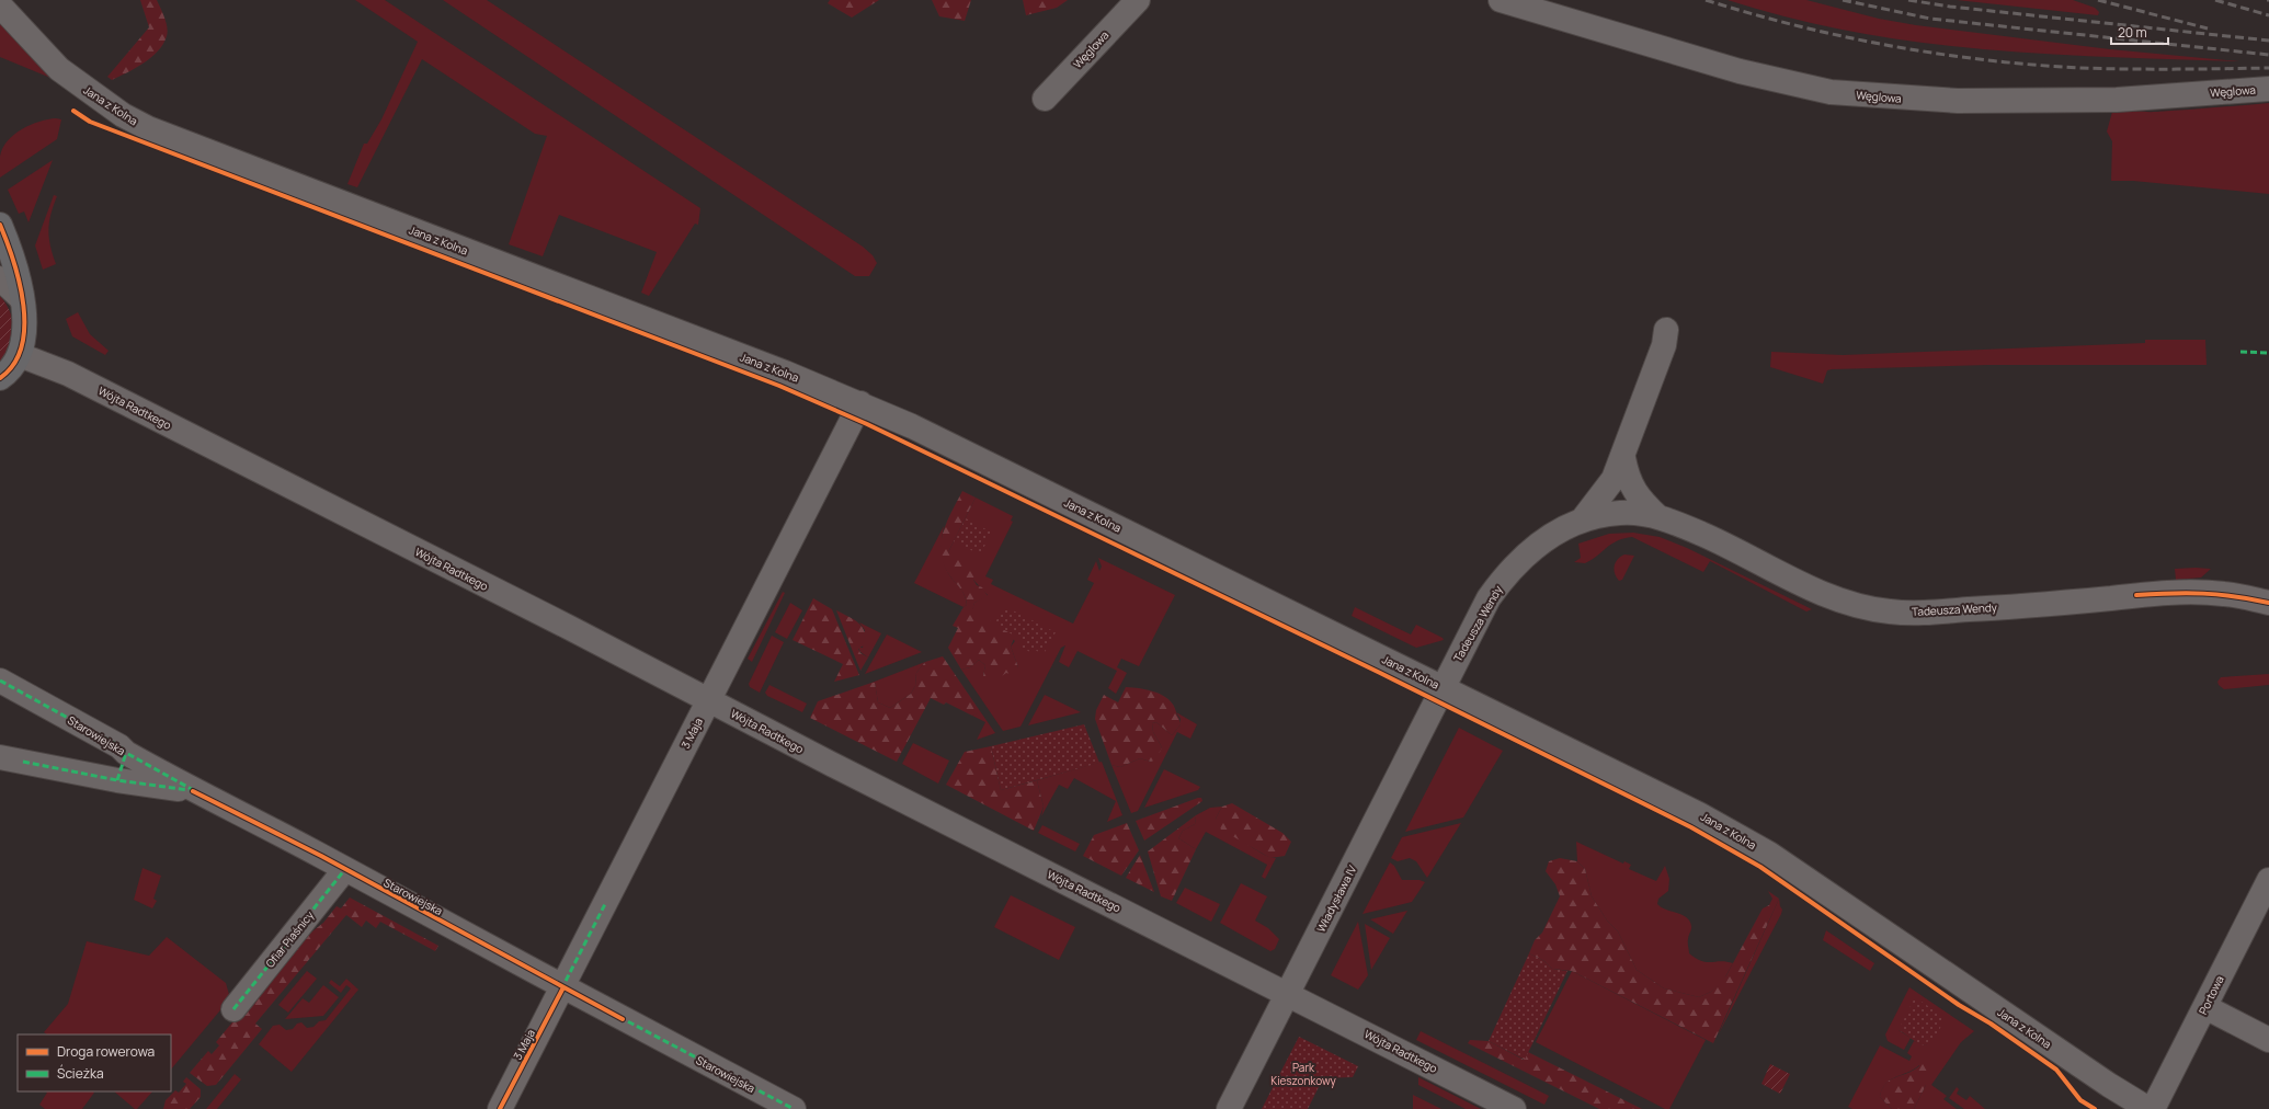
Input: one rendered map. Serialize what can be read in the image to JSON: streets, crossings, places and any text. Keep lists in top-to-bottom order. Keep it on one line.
{"streets":{"street":["Węglowa","Jana z Kolna","Wójta Radtkego","Tadeusza Wendy","3 Maja","Starowiejska","Władysława IV","Ofiar Piaśnicy","Portowa"]},"crossings":[["Jana z Kolna","Tadeusza Wendy"],["Jana z Kolna","3 Maja"],["Jana z Kolna","Władysława IV"],["Wójta Radtkego","3 Maja"],["Wójta Radtkego","Władysława IV"],["Tadeusza Wendy","Władysława IV"],["3 Maja","Starowiejska"],["Starowiejska","Ofiar Piaśnicy"]],"parks":["Park Kieszonkowy"],"legend":["Droga rowerowa","Ścieżka"],"scale_bar":"20 m"}
